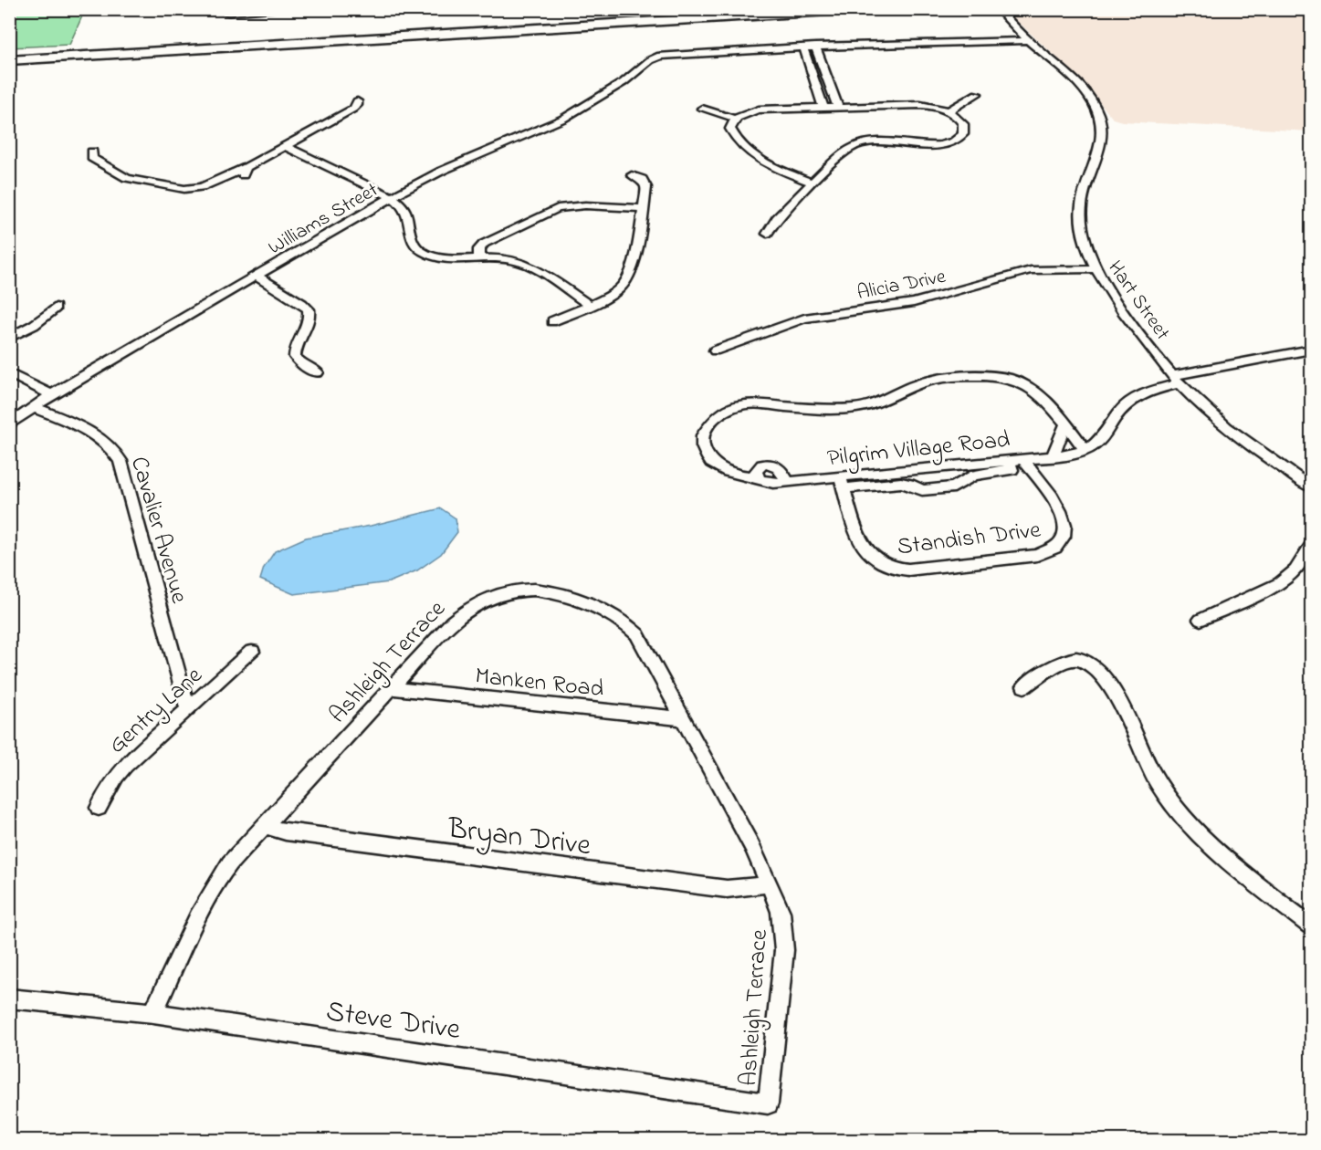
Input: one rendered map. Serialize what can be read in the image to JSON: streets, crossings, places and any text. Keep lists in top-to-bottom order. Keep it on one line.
{"streets":{"street":["Williams Street","Alicia Drive","Hart Street","Pilgrim Village Road","Cavalier Avenue","Standish Drive","Ashleigh Terrace","Manken Road","Gentry Lane","Bryan Drive","Steve Drive"]},"crossings":[["Williams Street","Cavalier Avenue"],["Alicia Drive","Hart Street"],["Pilgrim Village Road","Standish Drive"],["Cavalier Avenue","Gentry Lane"],["Ashleigh Terrace","Manken Road"],["Ashleigh Terrace","Bryan Drive"],["Ashleigh Terrace","Steve Drive"]]}
